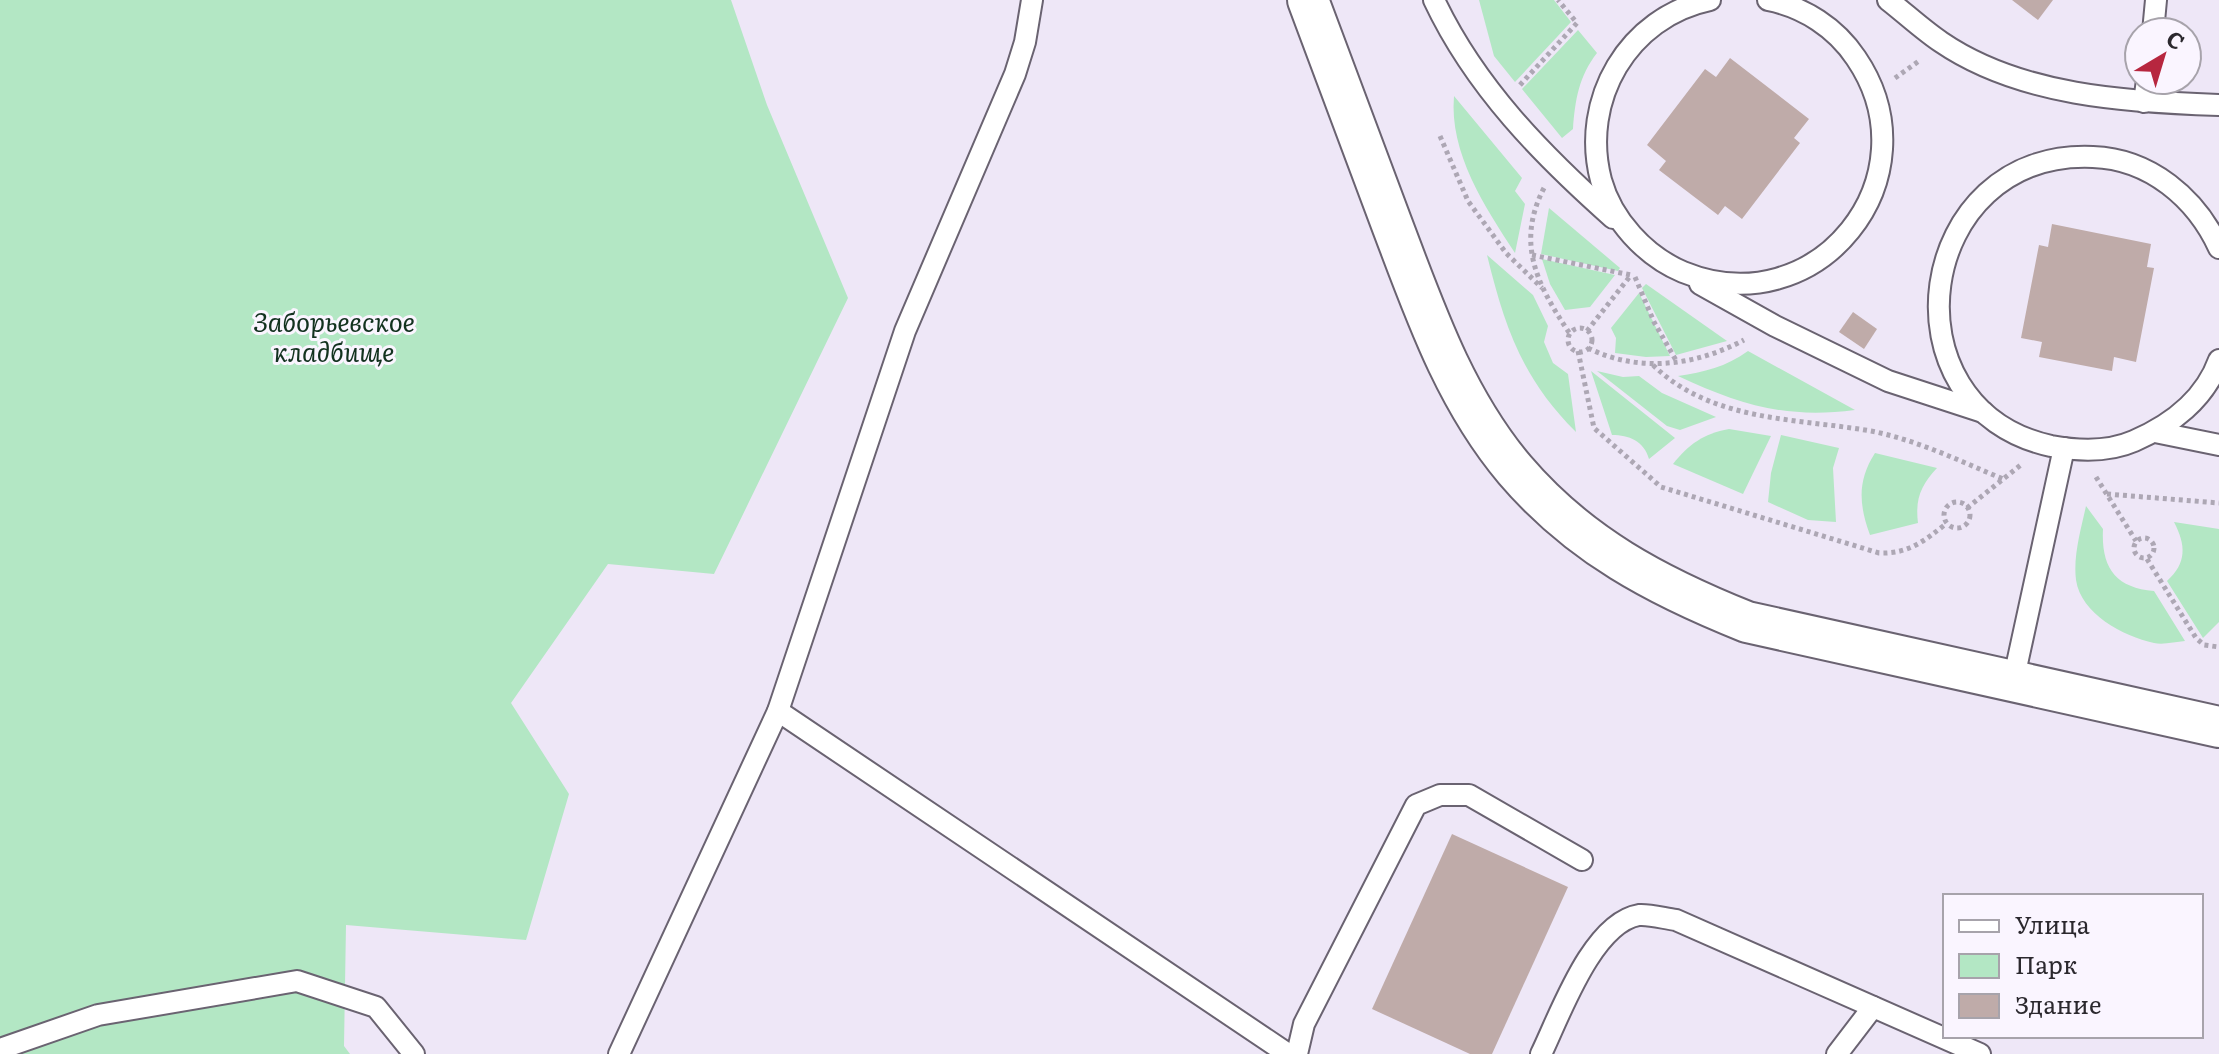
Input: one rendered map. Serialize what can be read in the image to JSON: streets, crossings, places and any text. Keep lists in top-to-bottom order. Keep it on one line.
{"parks":["Заборьевское кладбище"],"legend":["Улица","Парк","Здание"],"north":"top right"}
